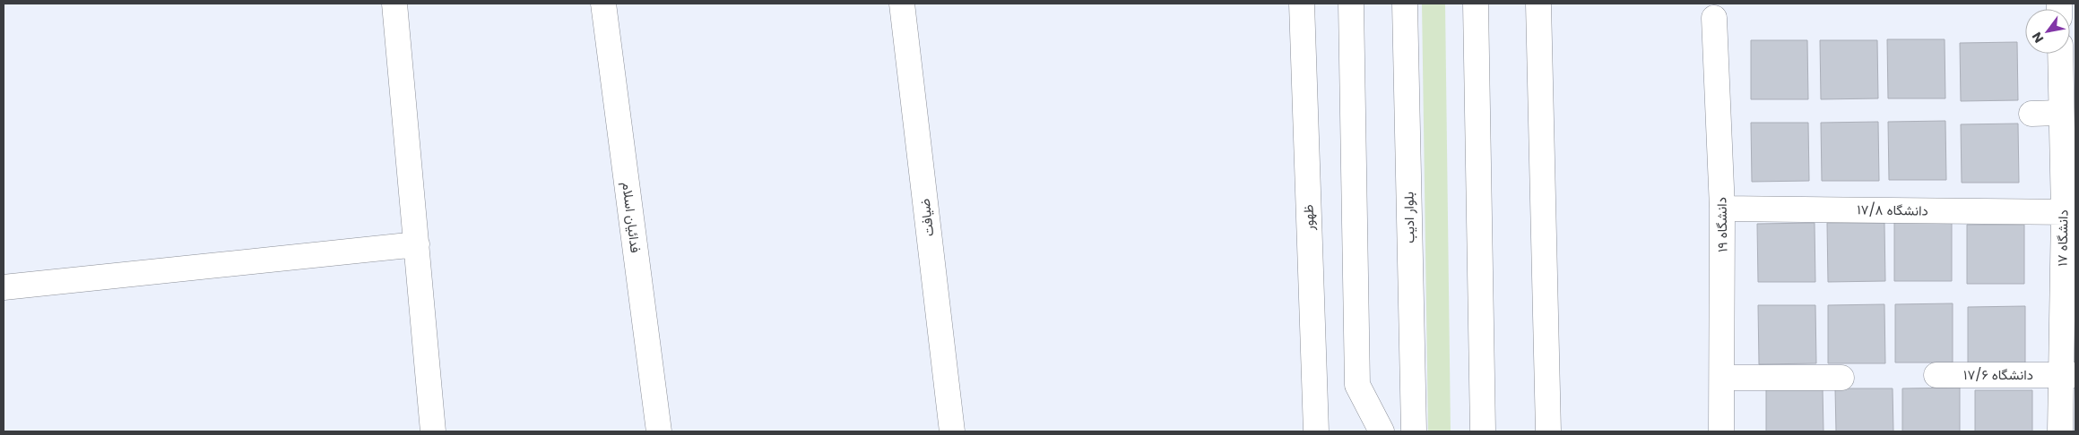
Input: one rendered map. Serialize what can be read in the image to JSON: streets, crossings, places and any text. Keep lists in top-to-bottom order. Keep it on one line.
{"streets":{"street":["دانشگاه ۱۷/۸","فدائیان اسلام","ضیافت","ظهور","بلوار ادیب","دانشگاه ۱۹","دانشگاه ۱۷","دانشگاه ۱۷/۶"]},"crossings":[["دانشگاه ۱۷/۸","دانشگاه ۱۹"],["دانشگاه ۱۷/۸","دانشگاه ۱۷"],["دانشگاه ۱۷","دانشگاه ۱۷/۶"]],"north":"bottom left"}
